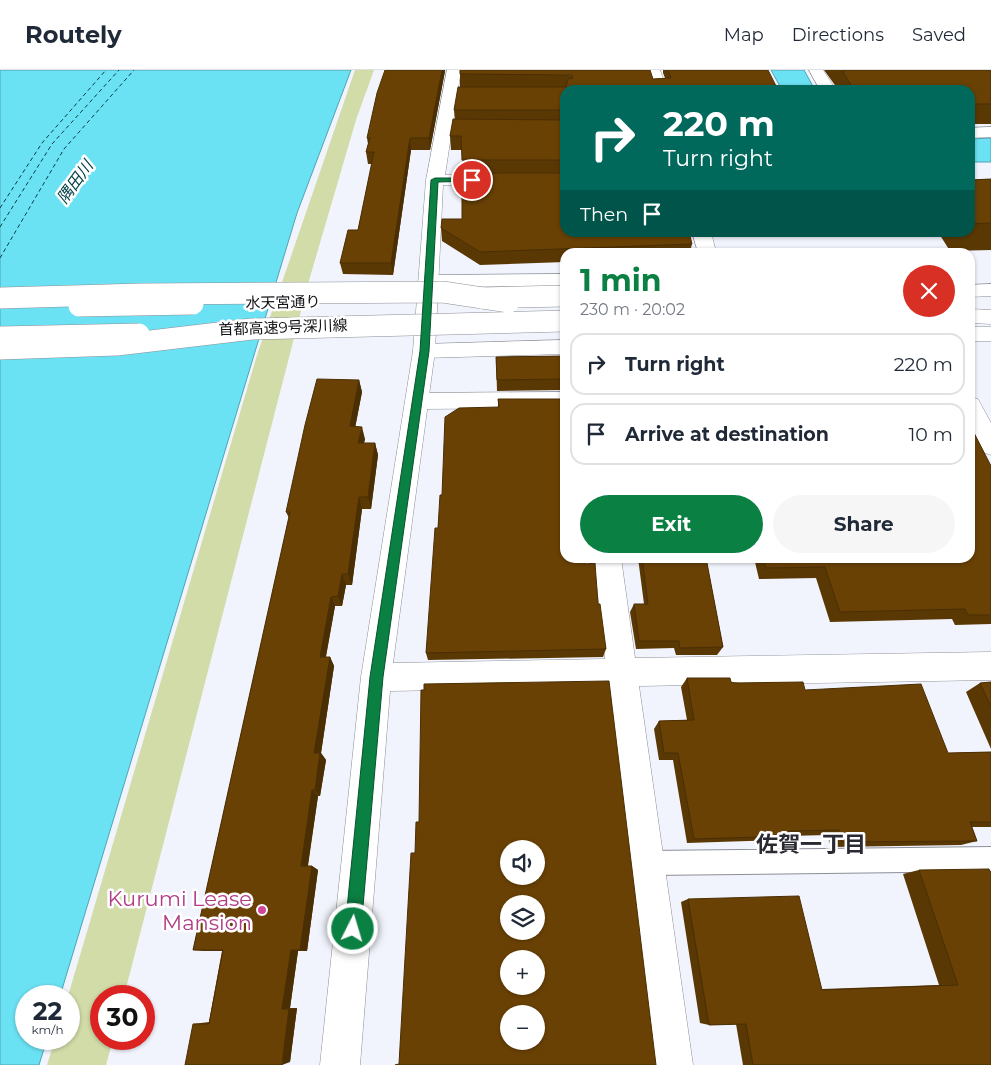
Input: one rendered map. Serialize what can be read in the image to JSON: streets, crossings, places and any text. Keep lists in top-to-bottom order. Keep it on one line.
{"streets":{"main road":["水天宮通り","首都高速9号深川線"]},"crossings":[["水天宮通り","首都高速9号深川線"]],"districts":["佐賀一丁目"],"water":["隅田川"],"places":["Kurumi Lease Mansion"],"page":{"header":"Routely","nav":["Map","Directions","Saved"],"turn":["220 m","Turn right"],"then":"Then","heading":["1 min","230 m · 20:02"],"list":[{"name":"Turn right","value":"220 m"},{"name":"Arrive at destination","value":"10 m"}],"buttons":["Exit","Share"],"map_buttons":["+","−"],"speed":"22 km/h","limit":"30"}}
